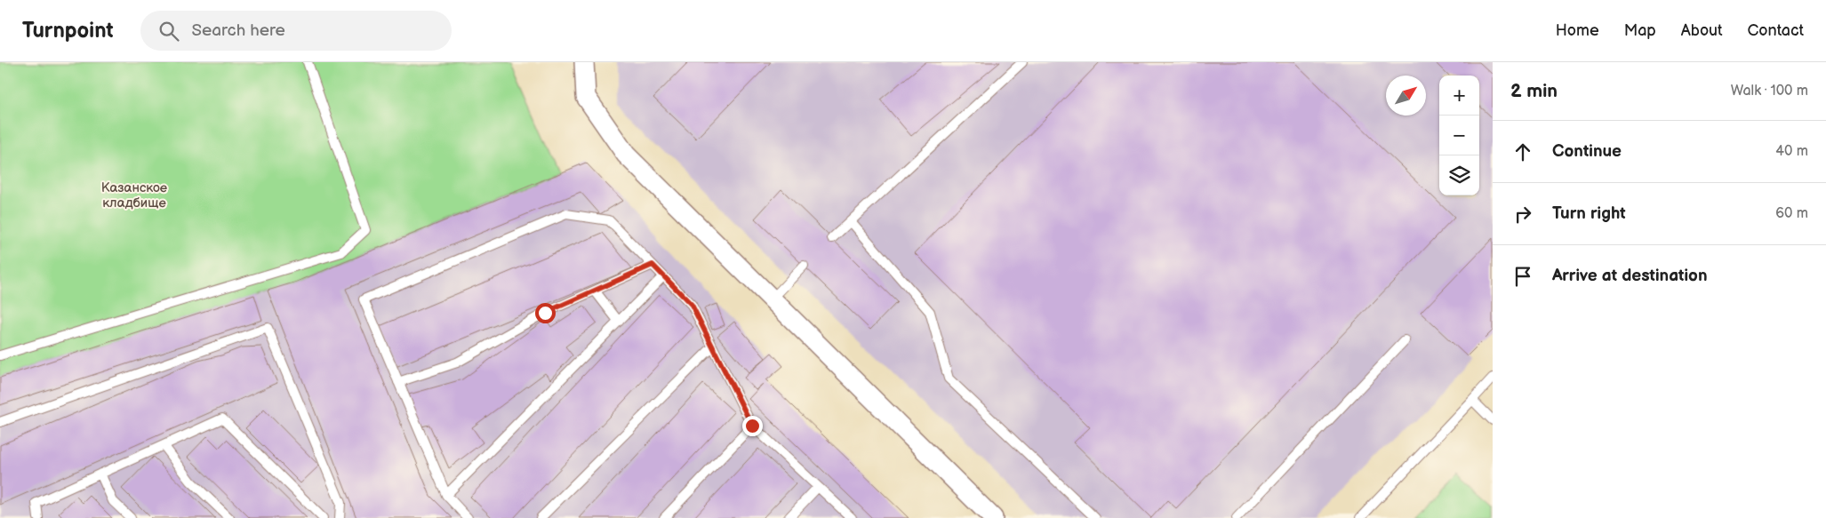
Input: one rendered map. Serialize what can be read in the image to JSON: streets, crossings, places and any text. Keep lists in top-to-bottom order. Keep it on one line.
{"parks":["Казанское кладбище"],"north":"top right","page":{"header":"Turnpoint","search":"Search here","nav":["Home","Map","About","Contact"],"heading":["2 min","Walk · 100 m"],"map_buttons":["+","−"],"list":[["Continue","40 m"],["Turn right","60 m"],"Arrive at destination"]}}
